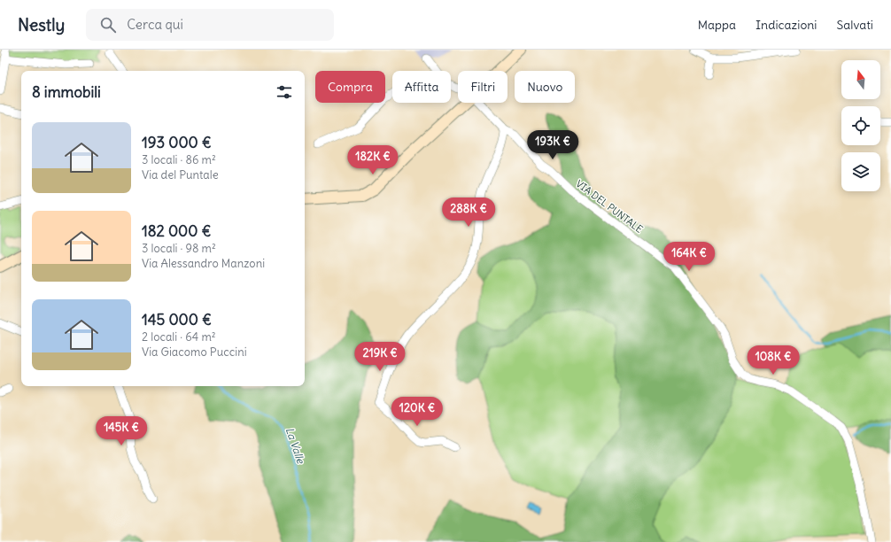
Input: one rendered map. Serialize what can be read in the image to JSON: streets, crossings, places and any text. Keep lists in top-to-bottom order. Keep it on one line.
{"streets":{"street":["VIA DEL PUNTALE"]},"water":["La Valle"],"north":"top","page":{"header":"Nestly","search":"Cerca qui","nav":["Mappa","Indicazioni","Salvati"],"chip":["Compra","Affitta","Filtri","Nuovo"],"heading":"8 immobili","list":[{"name":"193 000 €","note":"3 locali · 86 m² · Via del Puntale"},{"name":"182 000 €","note":"3 locali · 98 m² · Via Alessandro Manzoni"},{"name":"145 000 €","note":"2 locali · 64 m² · Via Giacomo Puccini"}],"price":["193K €","182K €","288K €","164K €","219K €","108K €","120K €","145K €"]}}
